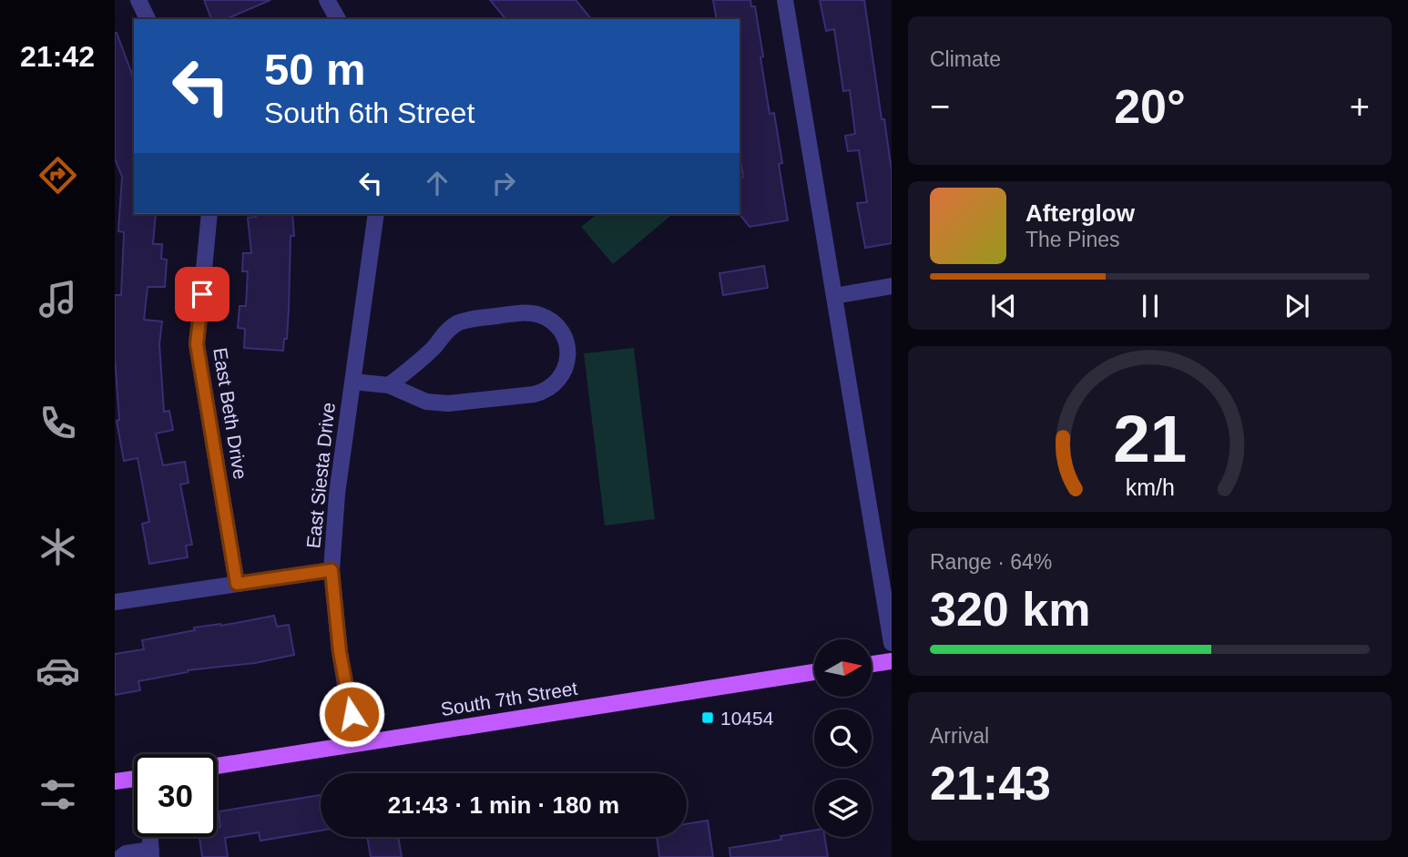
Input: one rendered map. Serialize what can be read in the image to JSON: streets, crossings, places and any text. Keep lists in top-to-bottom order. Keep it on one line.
{"streets":{"main road":["South 7th Street"],"street":["East Beth Drive","East Siesta Drive"]},"crossings":[["East Siesta Drive","South 7th Street"]],"places":{"transit":["10454"]},"north":"right","page":{"tabs":"21:42","tile":["Climate",["Range · 64%","320 km"],["Arrival","21:43"]],"turn":["50 m","South 6th Street"],"heat":["−","20°","+"],"song":["Afterglow","The Pines"],"limit":"30","trip":"21:43 · 1 min · 180 m","gauge":["21","km/h"]}}
